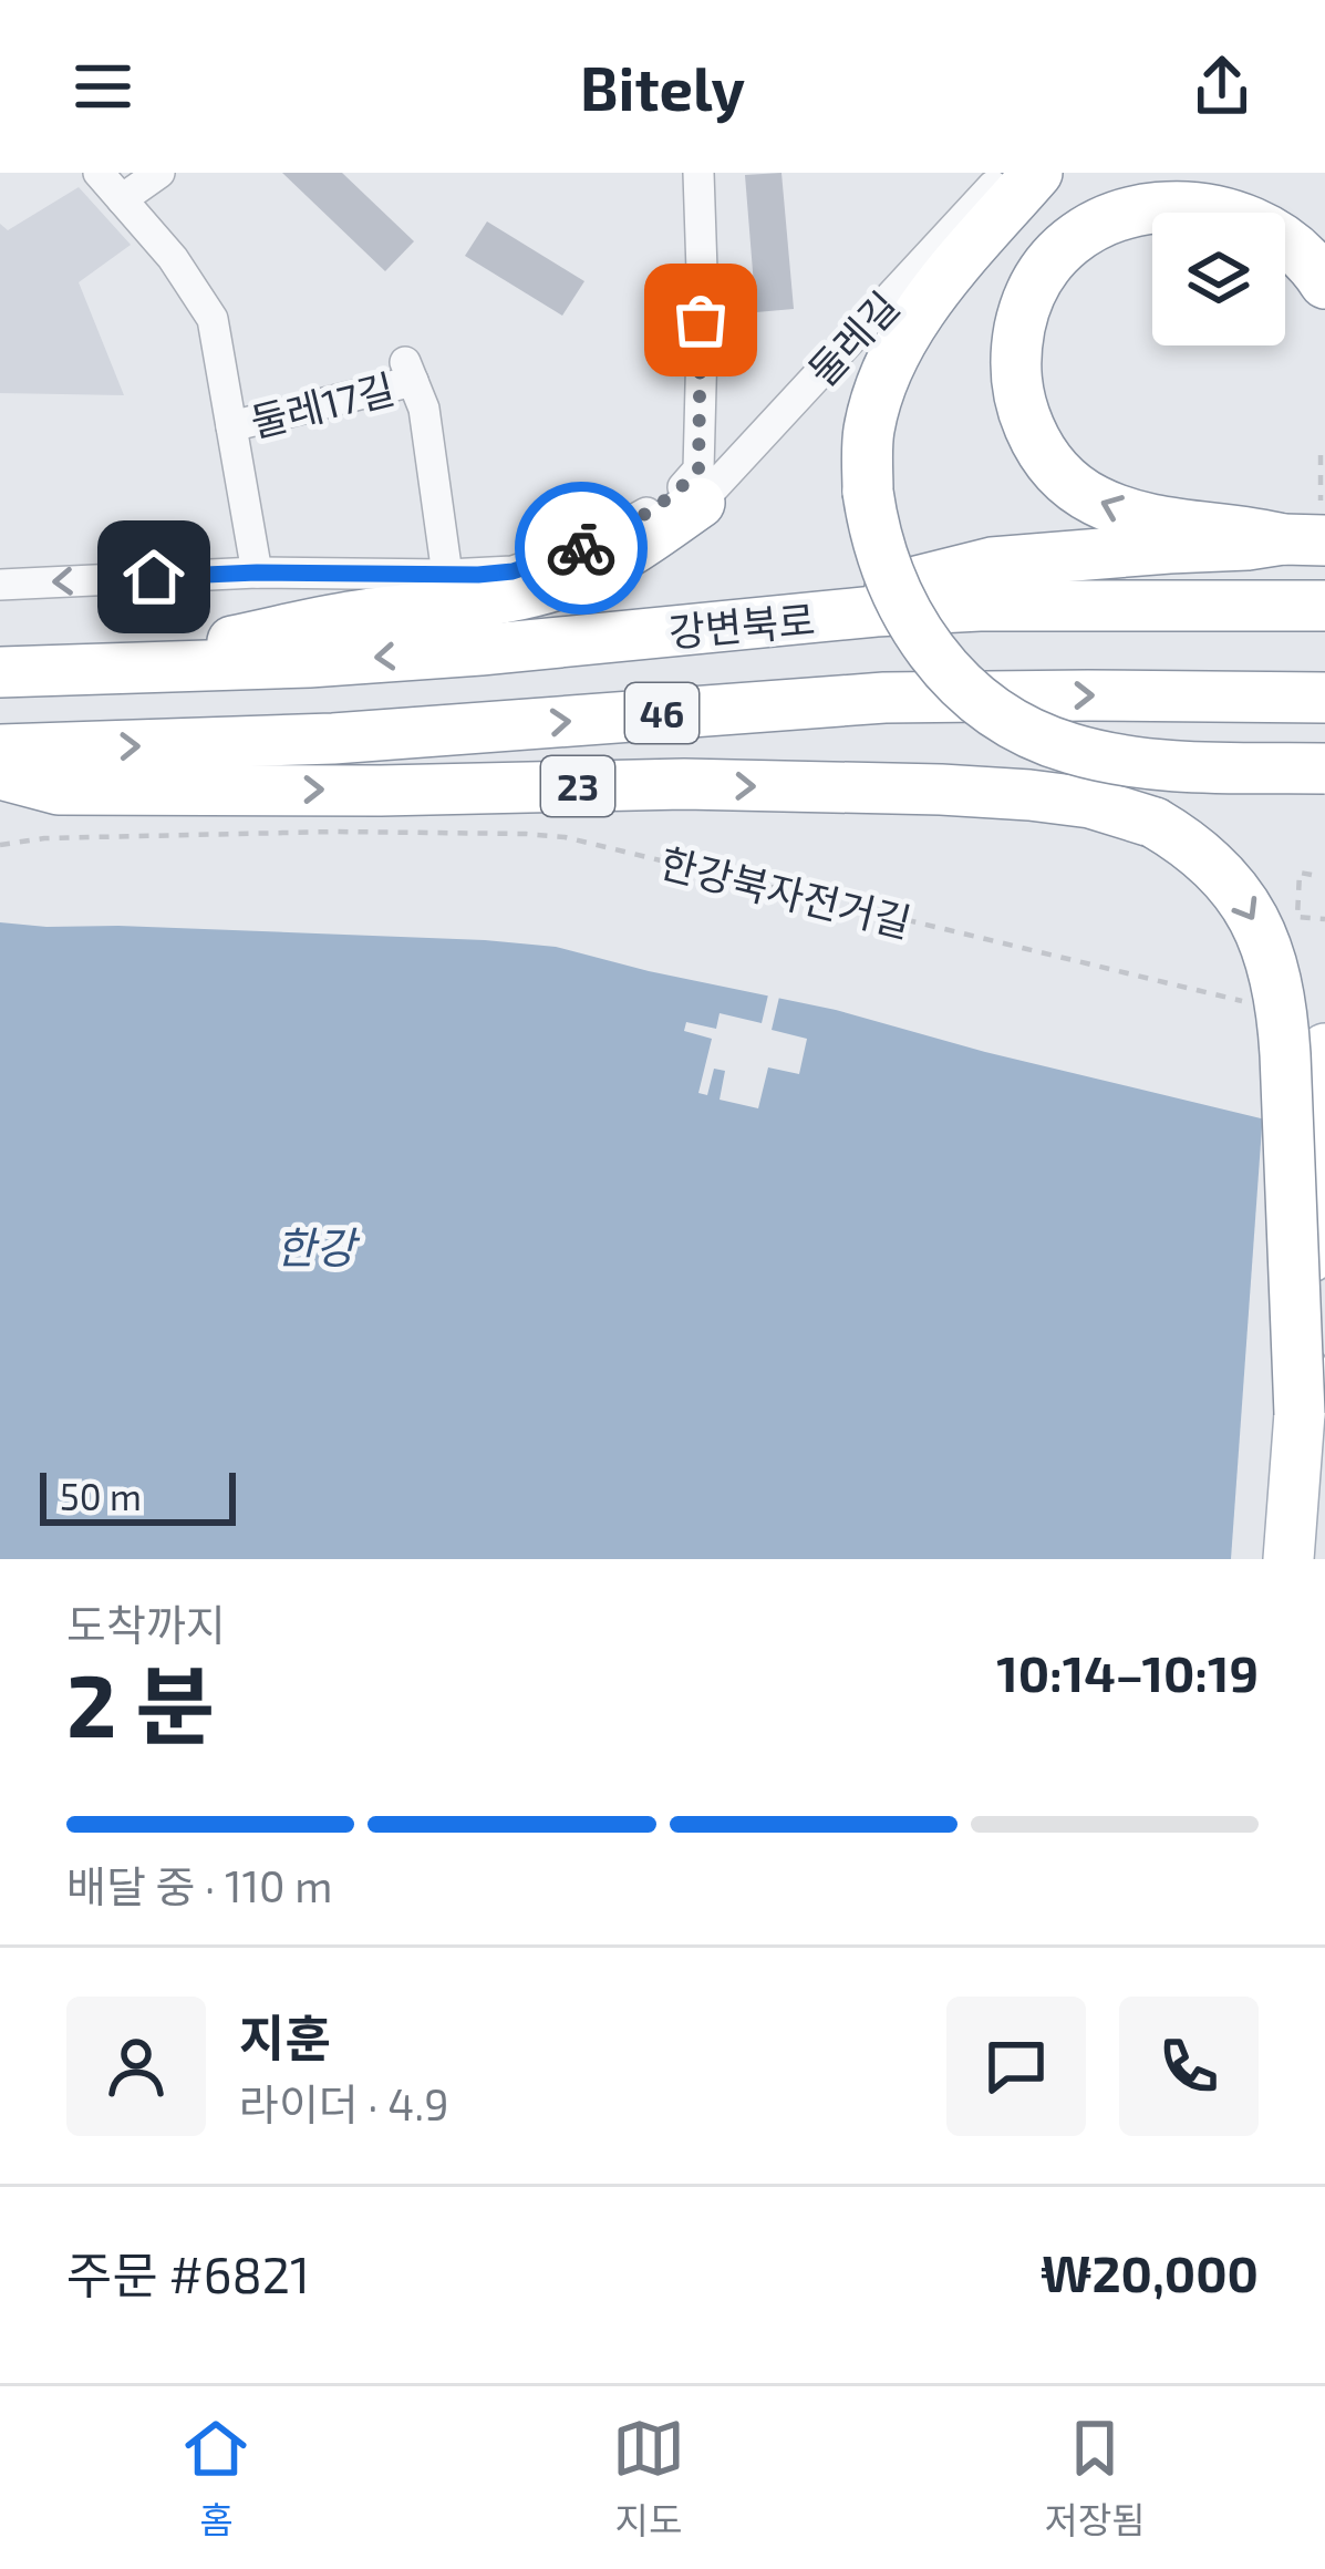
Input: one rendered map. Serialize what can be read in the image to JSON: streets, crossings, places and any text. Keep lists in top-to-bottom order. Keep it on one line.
{"streets":{"main road":["강변북로","46","23"],"street":["둘레길","둘레17길"],"path":["한강북자전거길"]},"crossings":[["둘레길","둘레17길"]],"water":["한강"],"scale_bar":"50 m","page":{"header":"Bitely","scale":"50 m","heading":["2 분","도착까지","10:14–10:19"],"panel":["지훈","라이더 · 4.9","주문 #6821","₩20,000"],"bar":"배달 중 · 110 m","tabs":["홈","지도","저장됨"]}}
